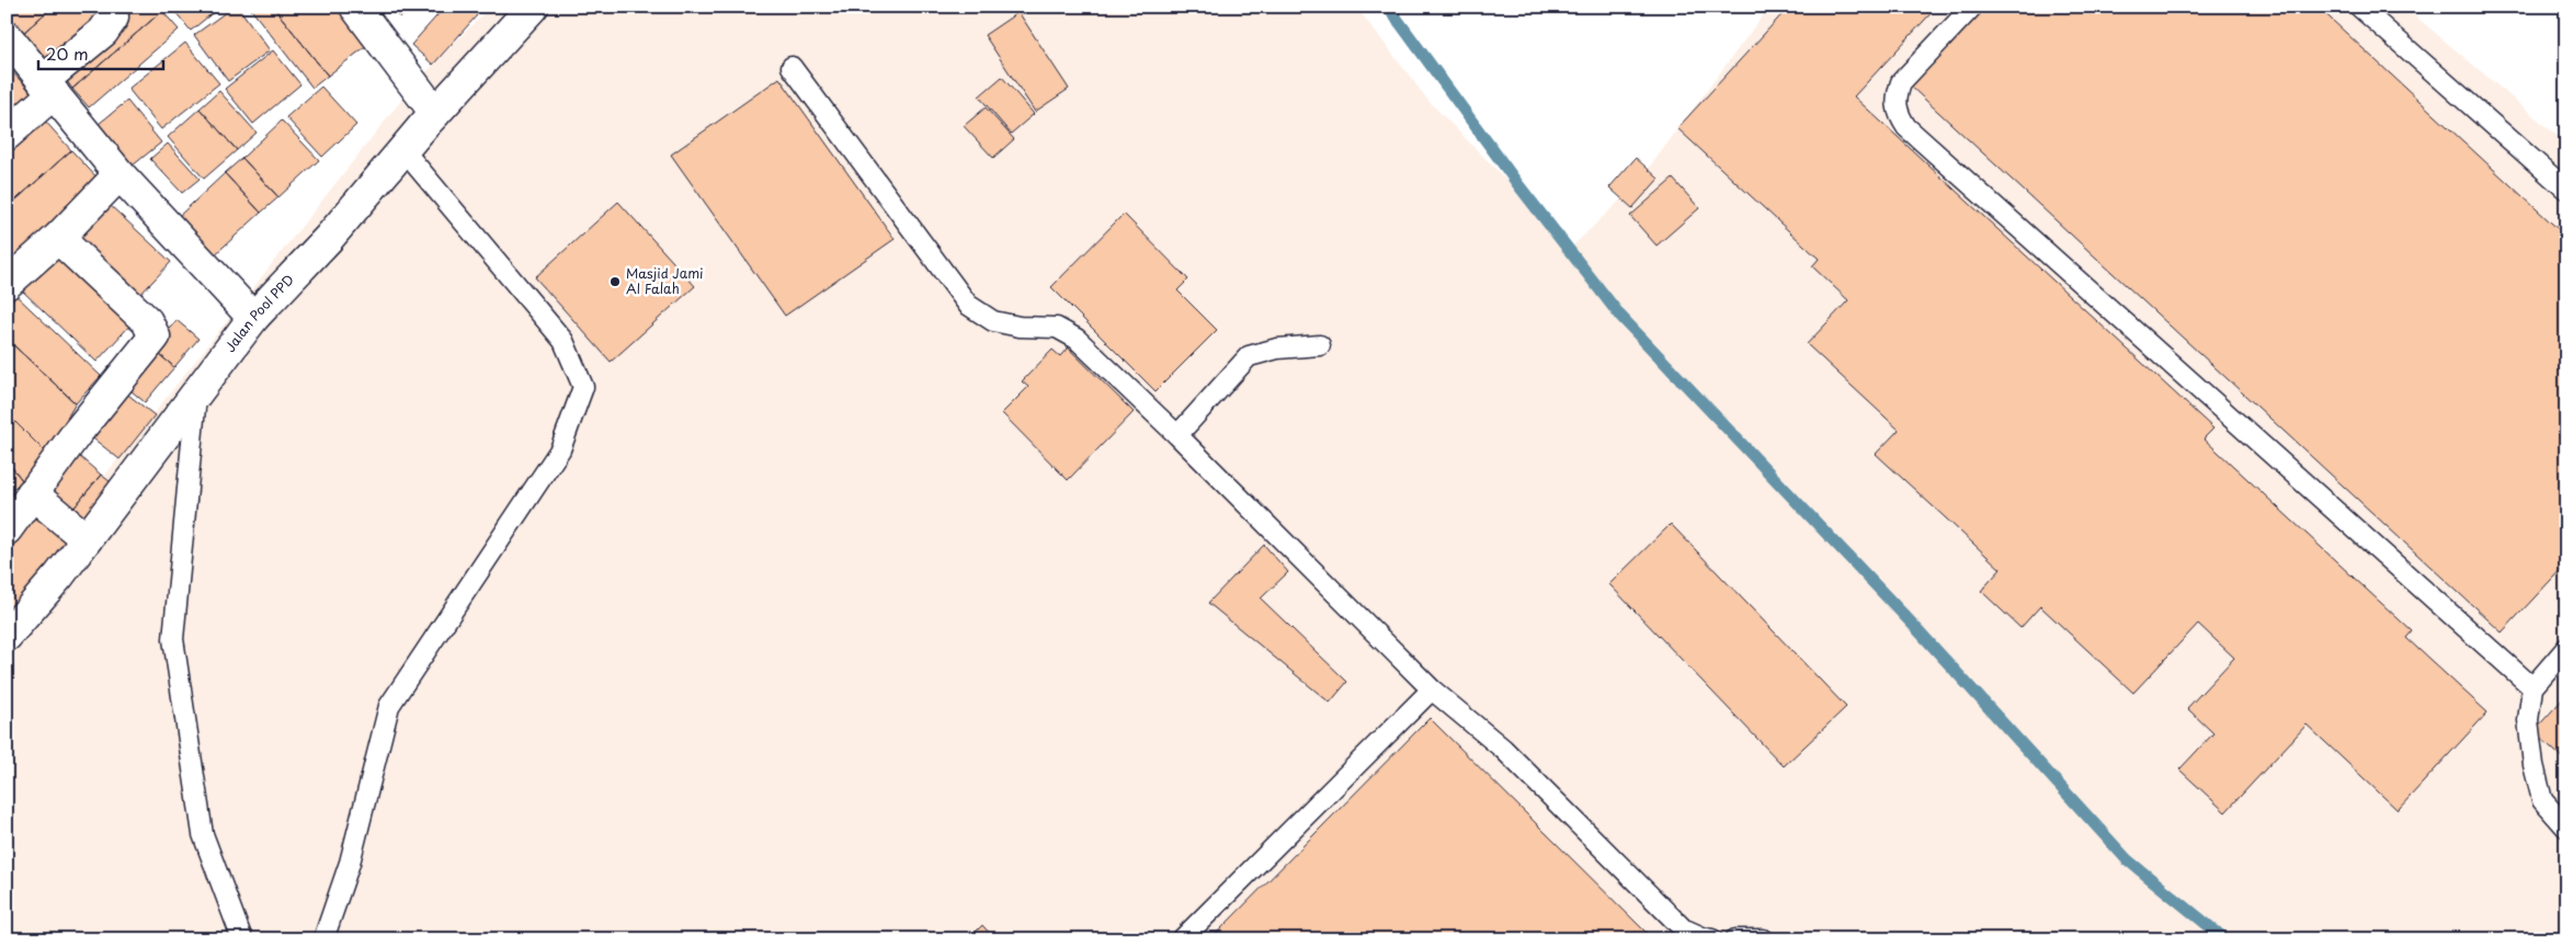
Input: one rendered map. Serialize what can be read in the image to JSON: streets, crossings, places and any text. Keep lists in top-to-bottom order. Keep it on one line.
{"streets":{"street":["Jalan Pool PPD"]},"places":["Masjid Jami Al Falah"],"scale_bar":"20 m"}
